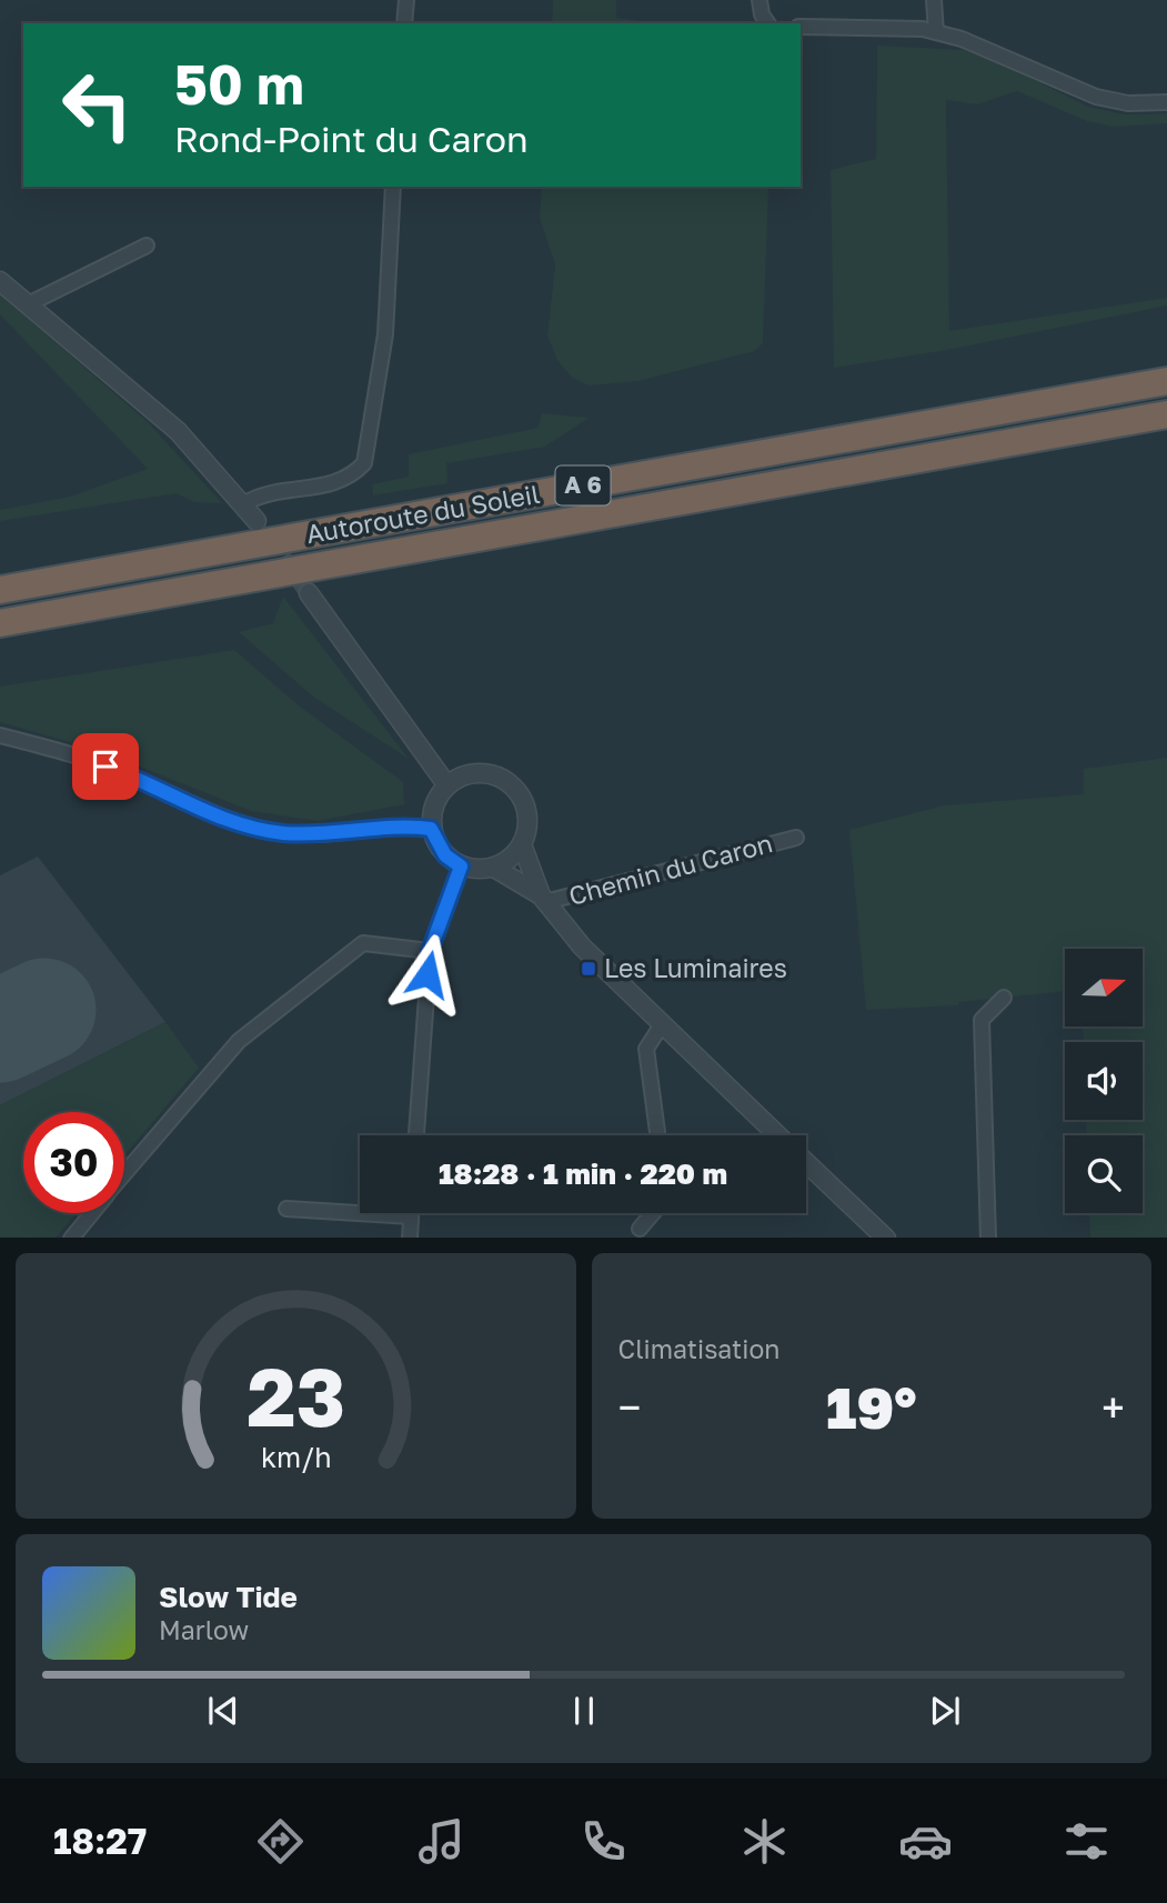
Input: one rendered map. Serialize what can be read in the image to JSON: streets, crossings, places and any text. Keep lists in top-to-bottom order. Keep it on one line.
{"streets":{"highway":["A 6","Autoroute du Soleil"],"street":["Chemin du Caron"]},"places":{"transit":["Les Luminaires"]},"north":"right","page":{"turn":["50 m","Rond-Point du Caron"],"limit":"30","trip":"18:28 · 1 min · 220 m","tile":"Climatisation","heat":["−","19°","+"],"song":["Slow Tide","Marlow"],"tabs":"18:27","gauge":["23","km/h"]}}
